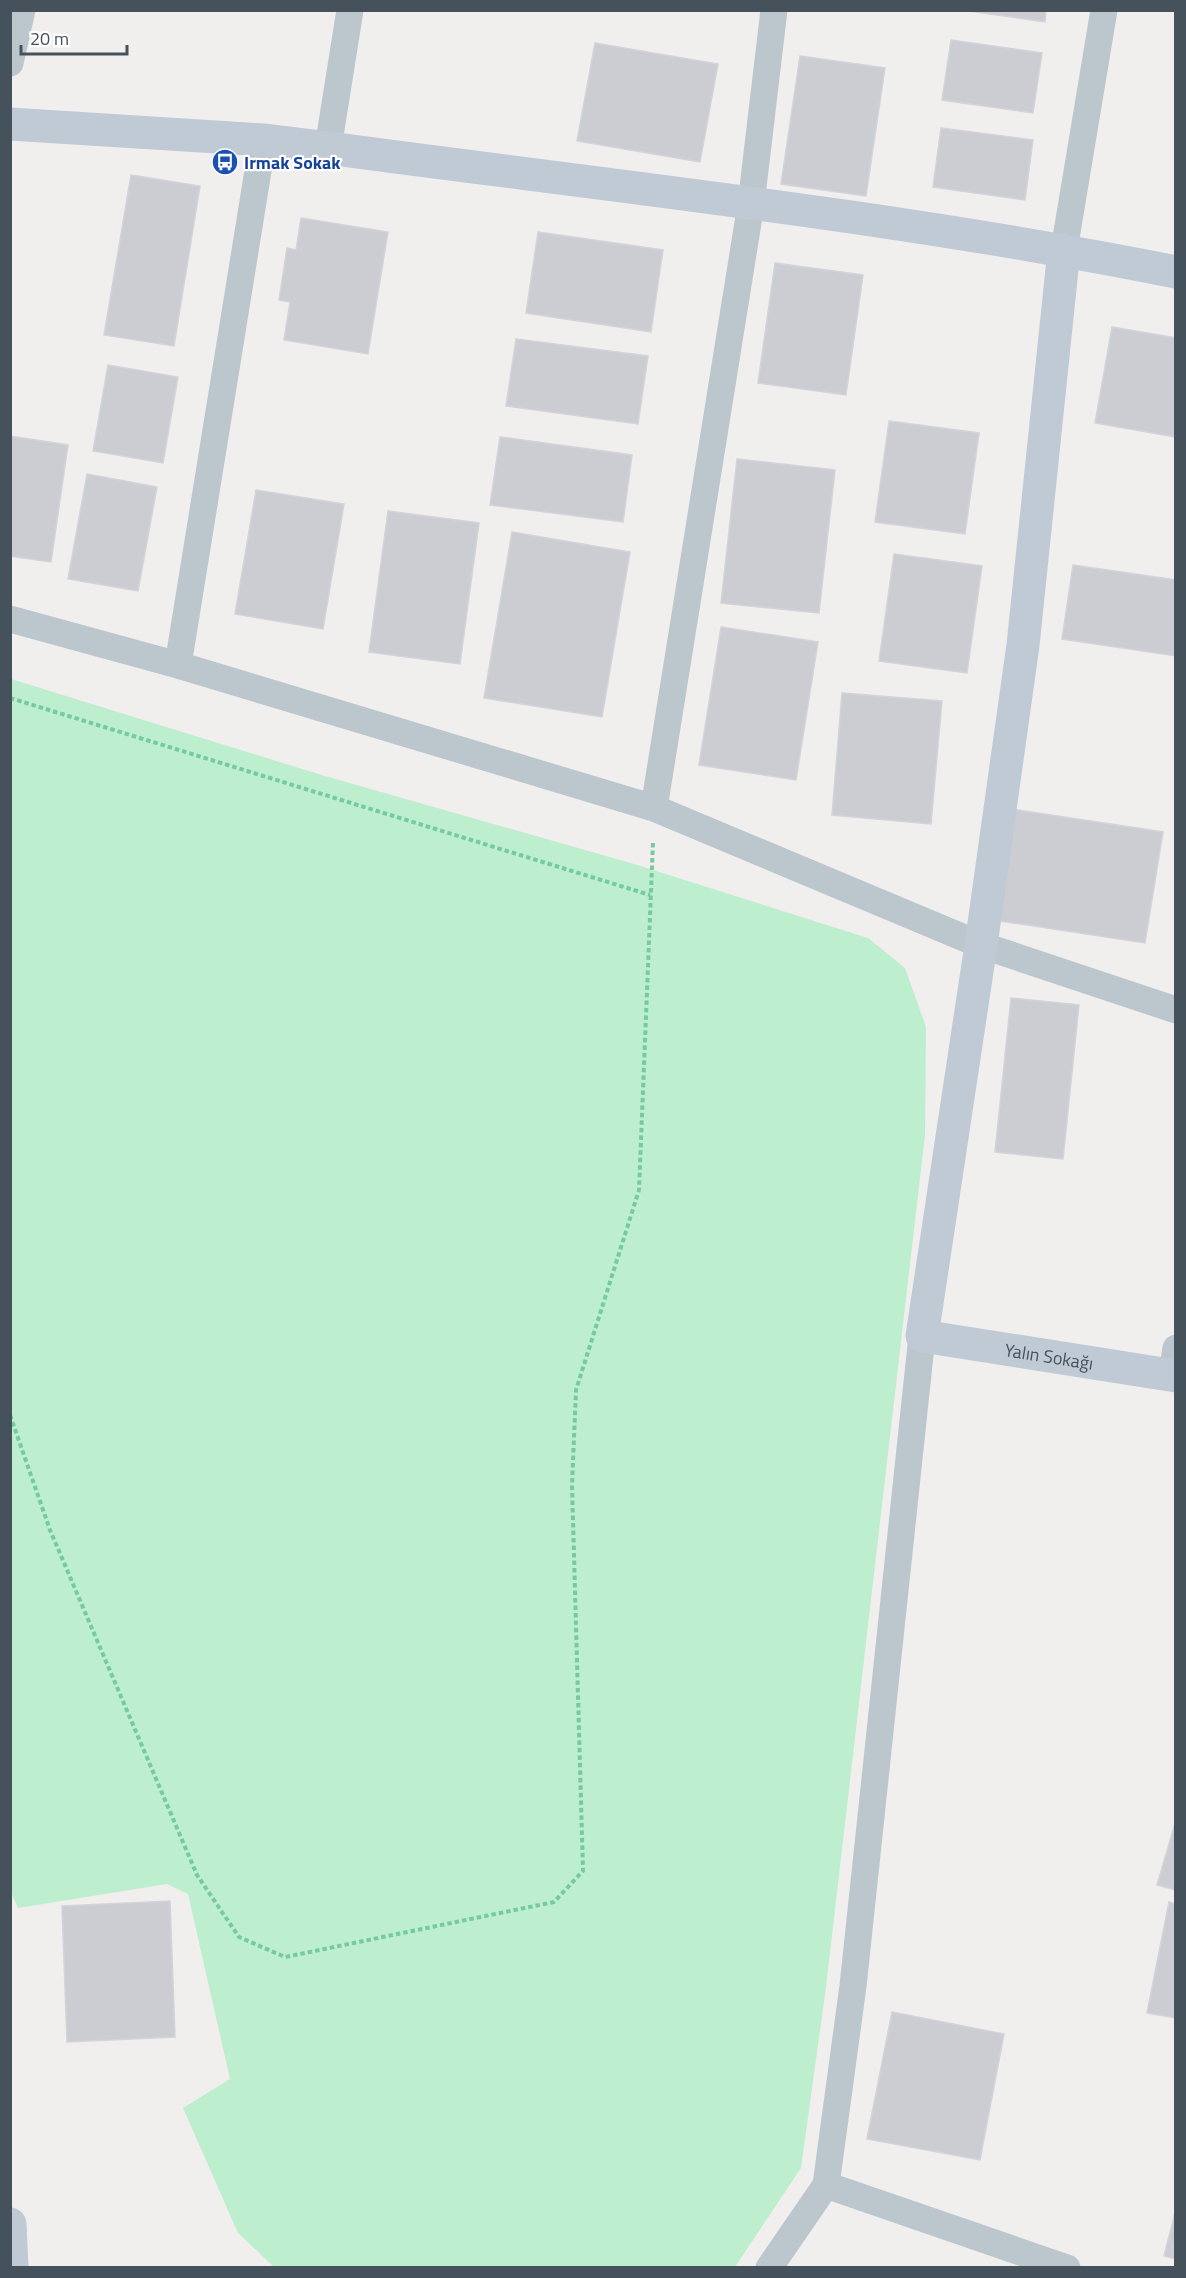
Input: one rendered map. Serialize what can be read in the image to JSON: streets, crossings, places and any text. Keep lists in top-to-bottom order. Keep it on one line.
{"streets":{"street":["Yalın Sokağı"]},"places":{"bus stop":["Irmak Sokak"]},"scale_bar":"20 m"}
